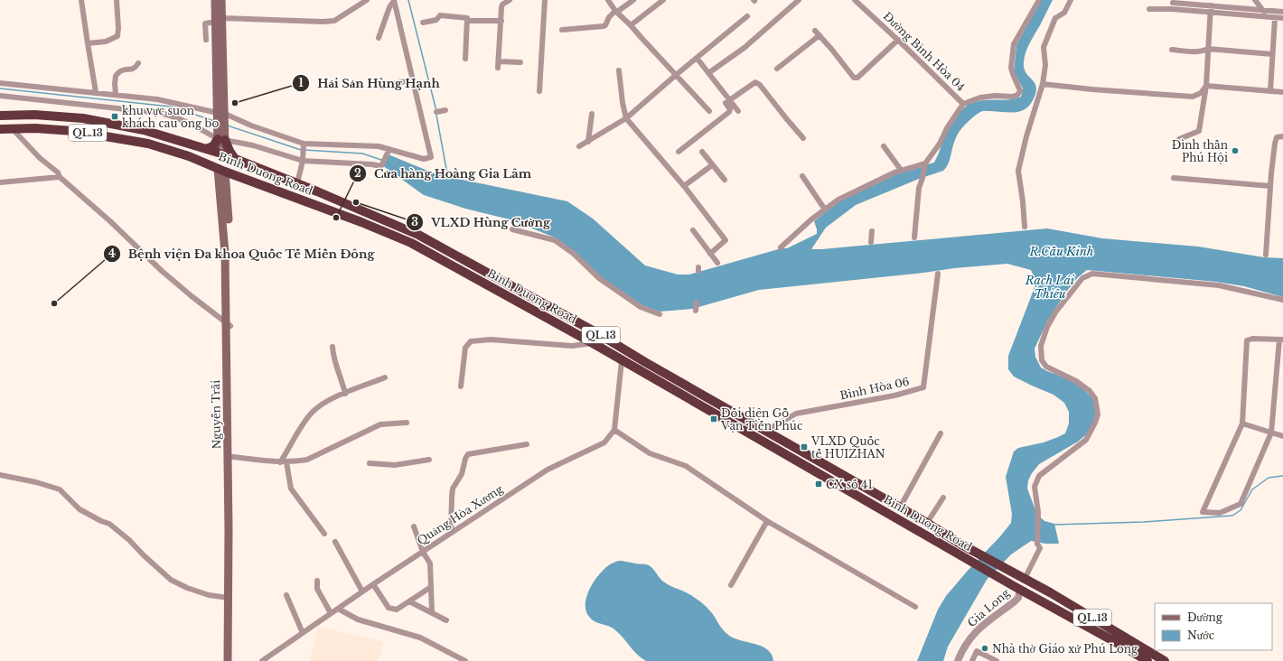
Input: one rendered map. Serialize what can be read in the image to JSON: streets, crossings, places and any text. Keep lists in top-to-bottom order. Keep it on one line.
{"streets":{"highway":["QL.13","Binh Duong Road"],"main road":["Nguyễn Trãi"],"street":["Đường Bình Hòa 04","Bình Hòa 06","Quảng Hòa Xương","Gia Long"]},"crossings":[["QL.13","Binh Duong Road"],["Binh Duong Road","Bình Hòa 06"],["Binh Duong Road","Nguyễn Trãi"],["Binh Duong Road","Gia Long"]],"water":["R.Cầu Kinh","Rạch Lái Thiêu"],"places":{"other":["Hải Sản Hùng Hạnh","Đình thần Phú Hội","VLXD Hùng Cường","Cửa hàng Hoàng Gia Lâm","Bệnh viện Đa khoa Quốc Tế Miền Đông","Nhà thờ Giáo xứ Phú Long"],"transit":["khu vực suon khách cau ong bo","Đối diện Gỗ Vạn Tiến Phúc","VLXD Quốc tế HUIZHAN","CX số 41"]},"legend":["Đường","Nước"]}
